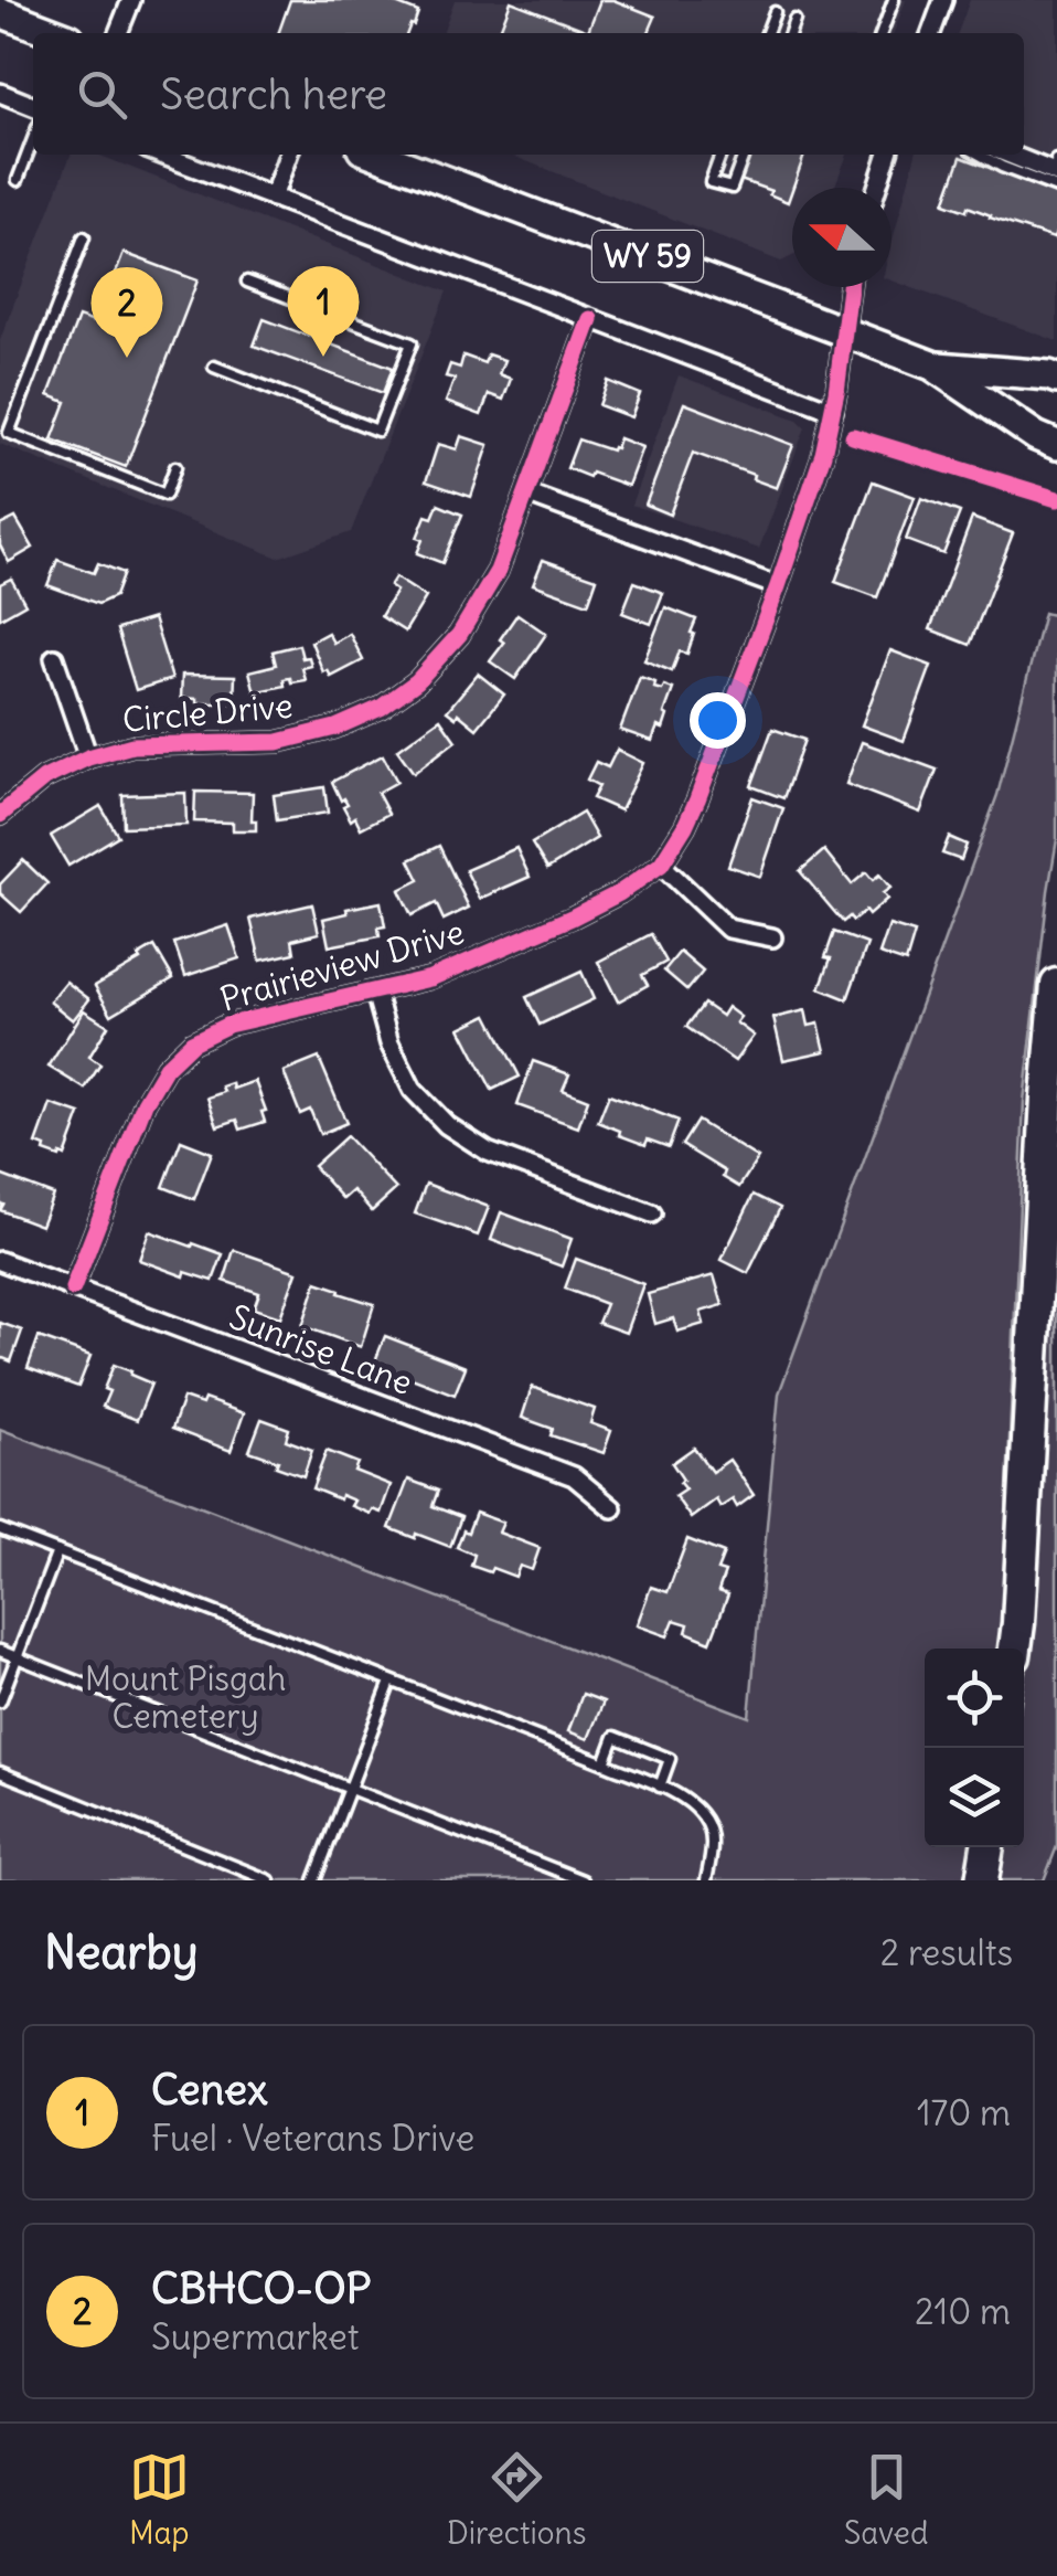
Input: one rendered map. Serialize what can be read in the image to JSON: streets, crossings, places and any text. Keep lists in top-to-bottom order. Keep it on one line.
{"streets":{"main road":["WY 59"],"street":["Circle Drive","Prairieview Drive","Sunrise Lane"]},"crossings":[["WY 59","Prairieview Drive"],["Prairieview Drive","Sunrise Lane"]],"parks":["Mount Pisgah Cemetery"],"north":"left","page":{"search":"Search here","pins":["1","2"],"heading":["Nearby","2 results"],"list":[{"mark":"1","name":"Cenex","note":"Fuel · Veterans Drive","value":"170 m"},{"mark":"2","name":"CBHCO-OP","note":"Supermarket","value":"210 m"}],"nav":["Map","Directions","Saved"]}}
